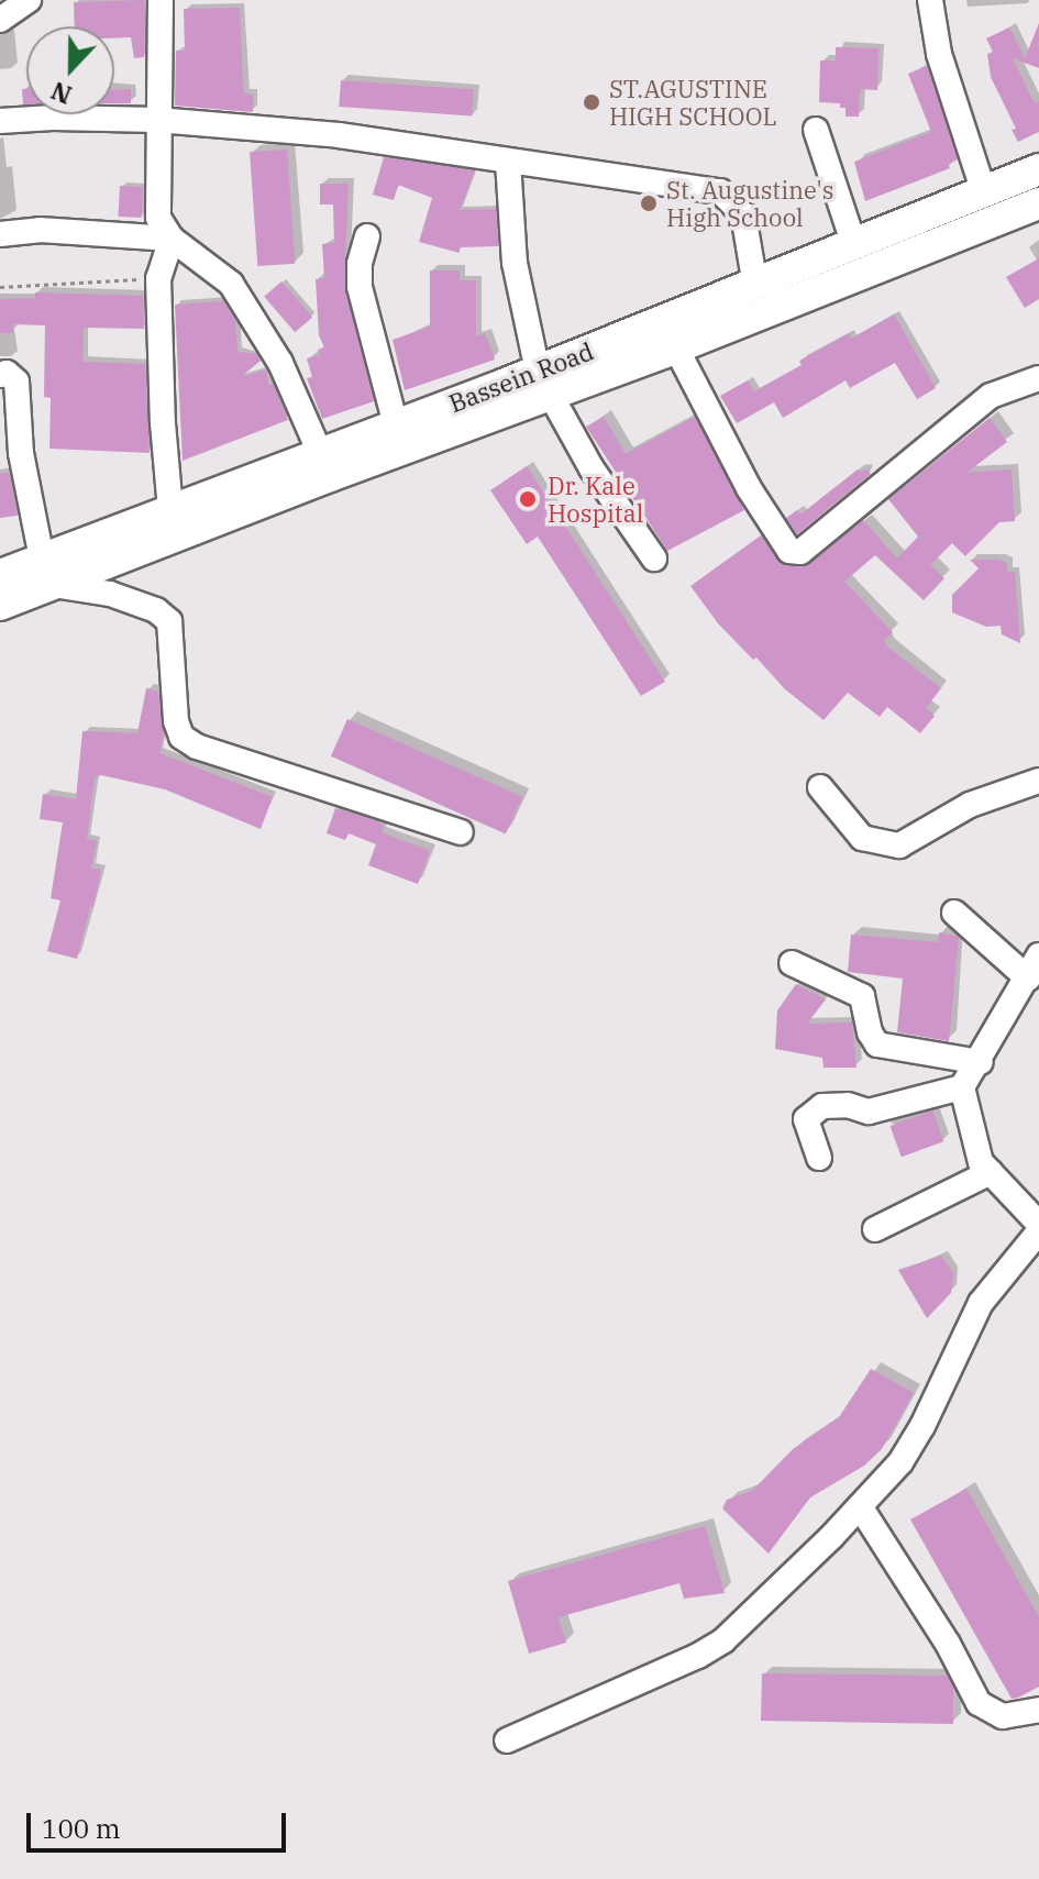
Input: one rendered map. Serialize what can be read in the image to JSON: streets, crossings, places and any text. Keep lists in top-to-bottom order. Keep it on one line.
{"streets":{"main road":["Bassein Road"]},"places":["ST.AGUSTINE HIGH SCHOOL","St. Augustine's High School","Dr. Kale Hospital"],"scale_bar":"100 m","north":"bottom"}
